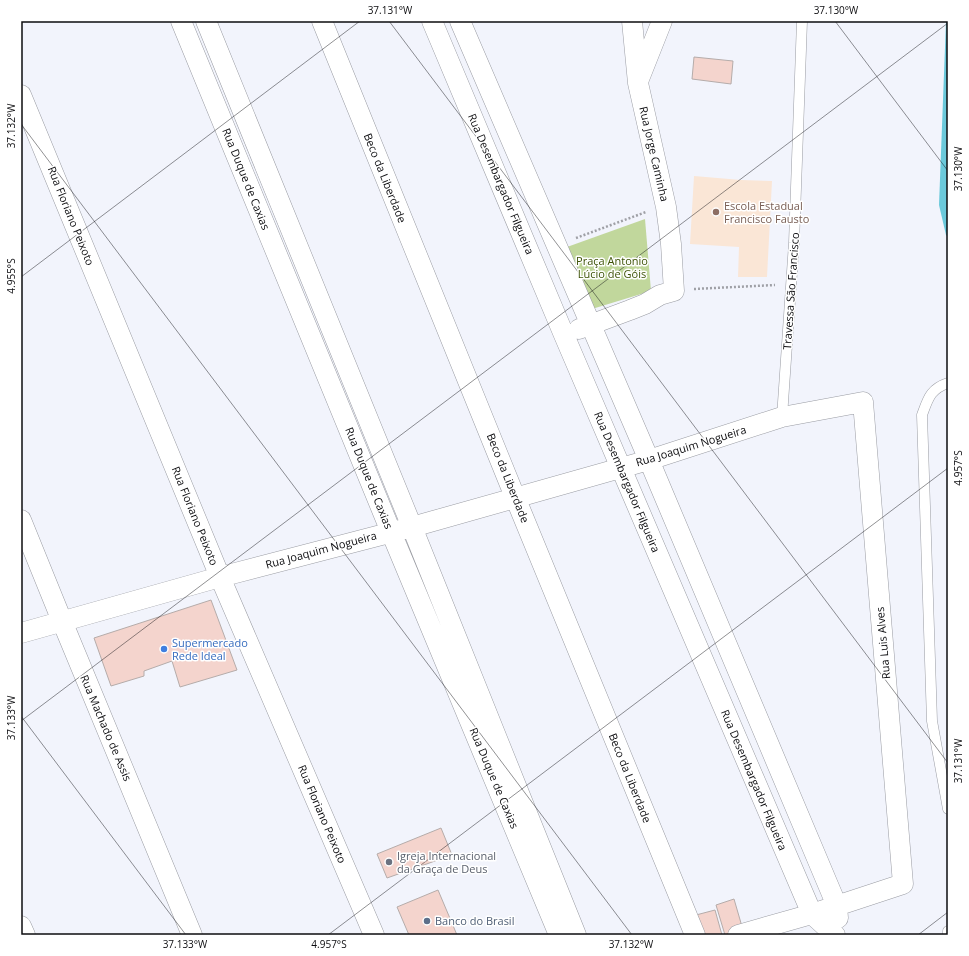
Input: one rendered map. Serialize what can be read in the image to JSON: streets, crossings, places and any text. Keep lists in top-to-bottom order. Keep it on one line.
{"streets":{"street":["Rua Jorge Caminha","Beco da Liberdade","Rua Duque de Caxias","Rua Desembargador Filgueira","Rua Floriano Peixoto","Rua Joaquim Nogueira","Rua Luis Alves","Rua Machado de Assis"],"lane":["Travessa São Francisco"]},"crossings":[["Beco da Liberdade","Rua Joaquim Nogueira"],["Rua Duque de Caxias","Rua Joaquim Nogueira"],["Rua Desembargador Filgueira","Rua Joaquim Nogueira"],["Rua Floriano Peixoto","Rua Joaquim Nogueira"],["Travessa São Francisco","Rua Joaquim Nogueira"],["Rua Joaquim Nogueira","Rua Luis Alves"],["Rua Joaquim Nogueira","Rua Machado de Assis"]],"parks":["Praça Antonio Lúcio de Góis"],"places":["Escola Estadual Francisco Fausto","Supermercado Rede Ideal","Igreja Internacional da Graça de Deus","Banco do Brasil"],"coordinates":["37.131°W","37.130°W","37.132°W","4.955°S","4.957°S","37.133°W"]}
